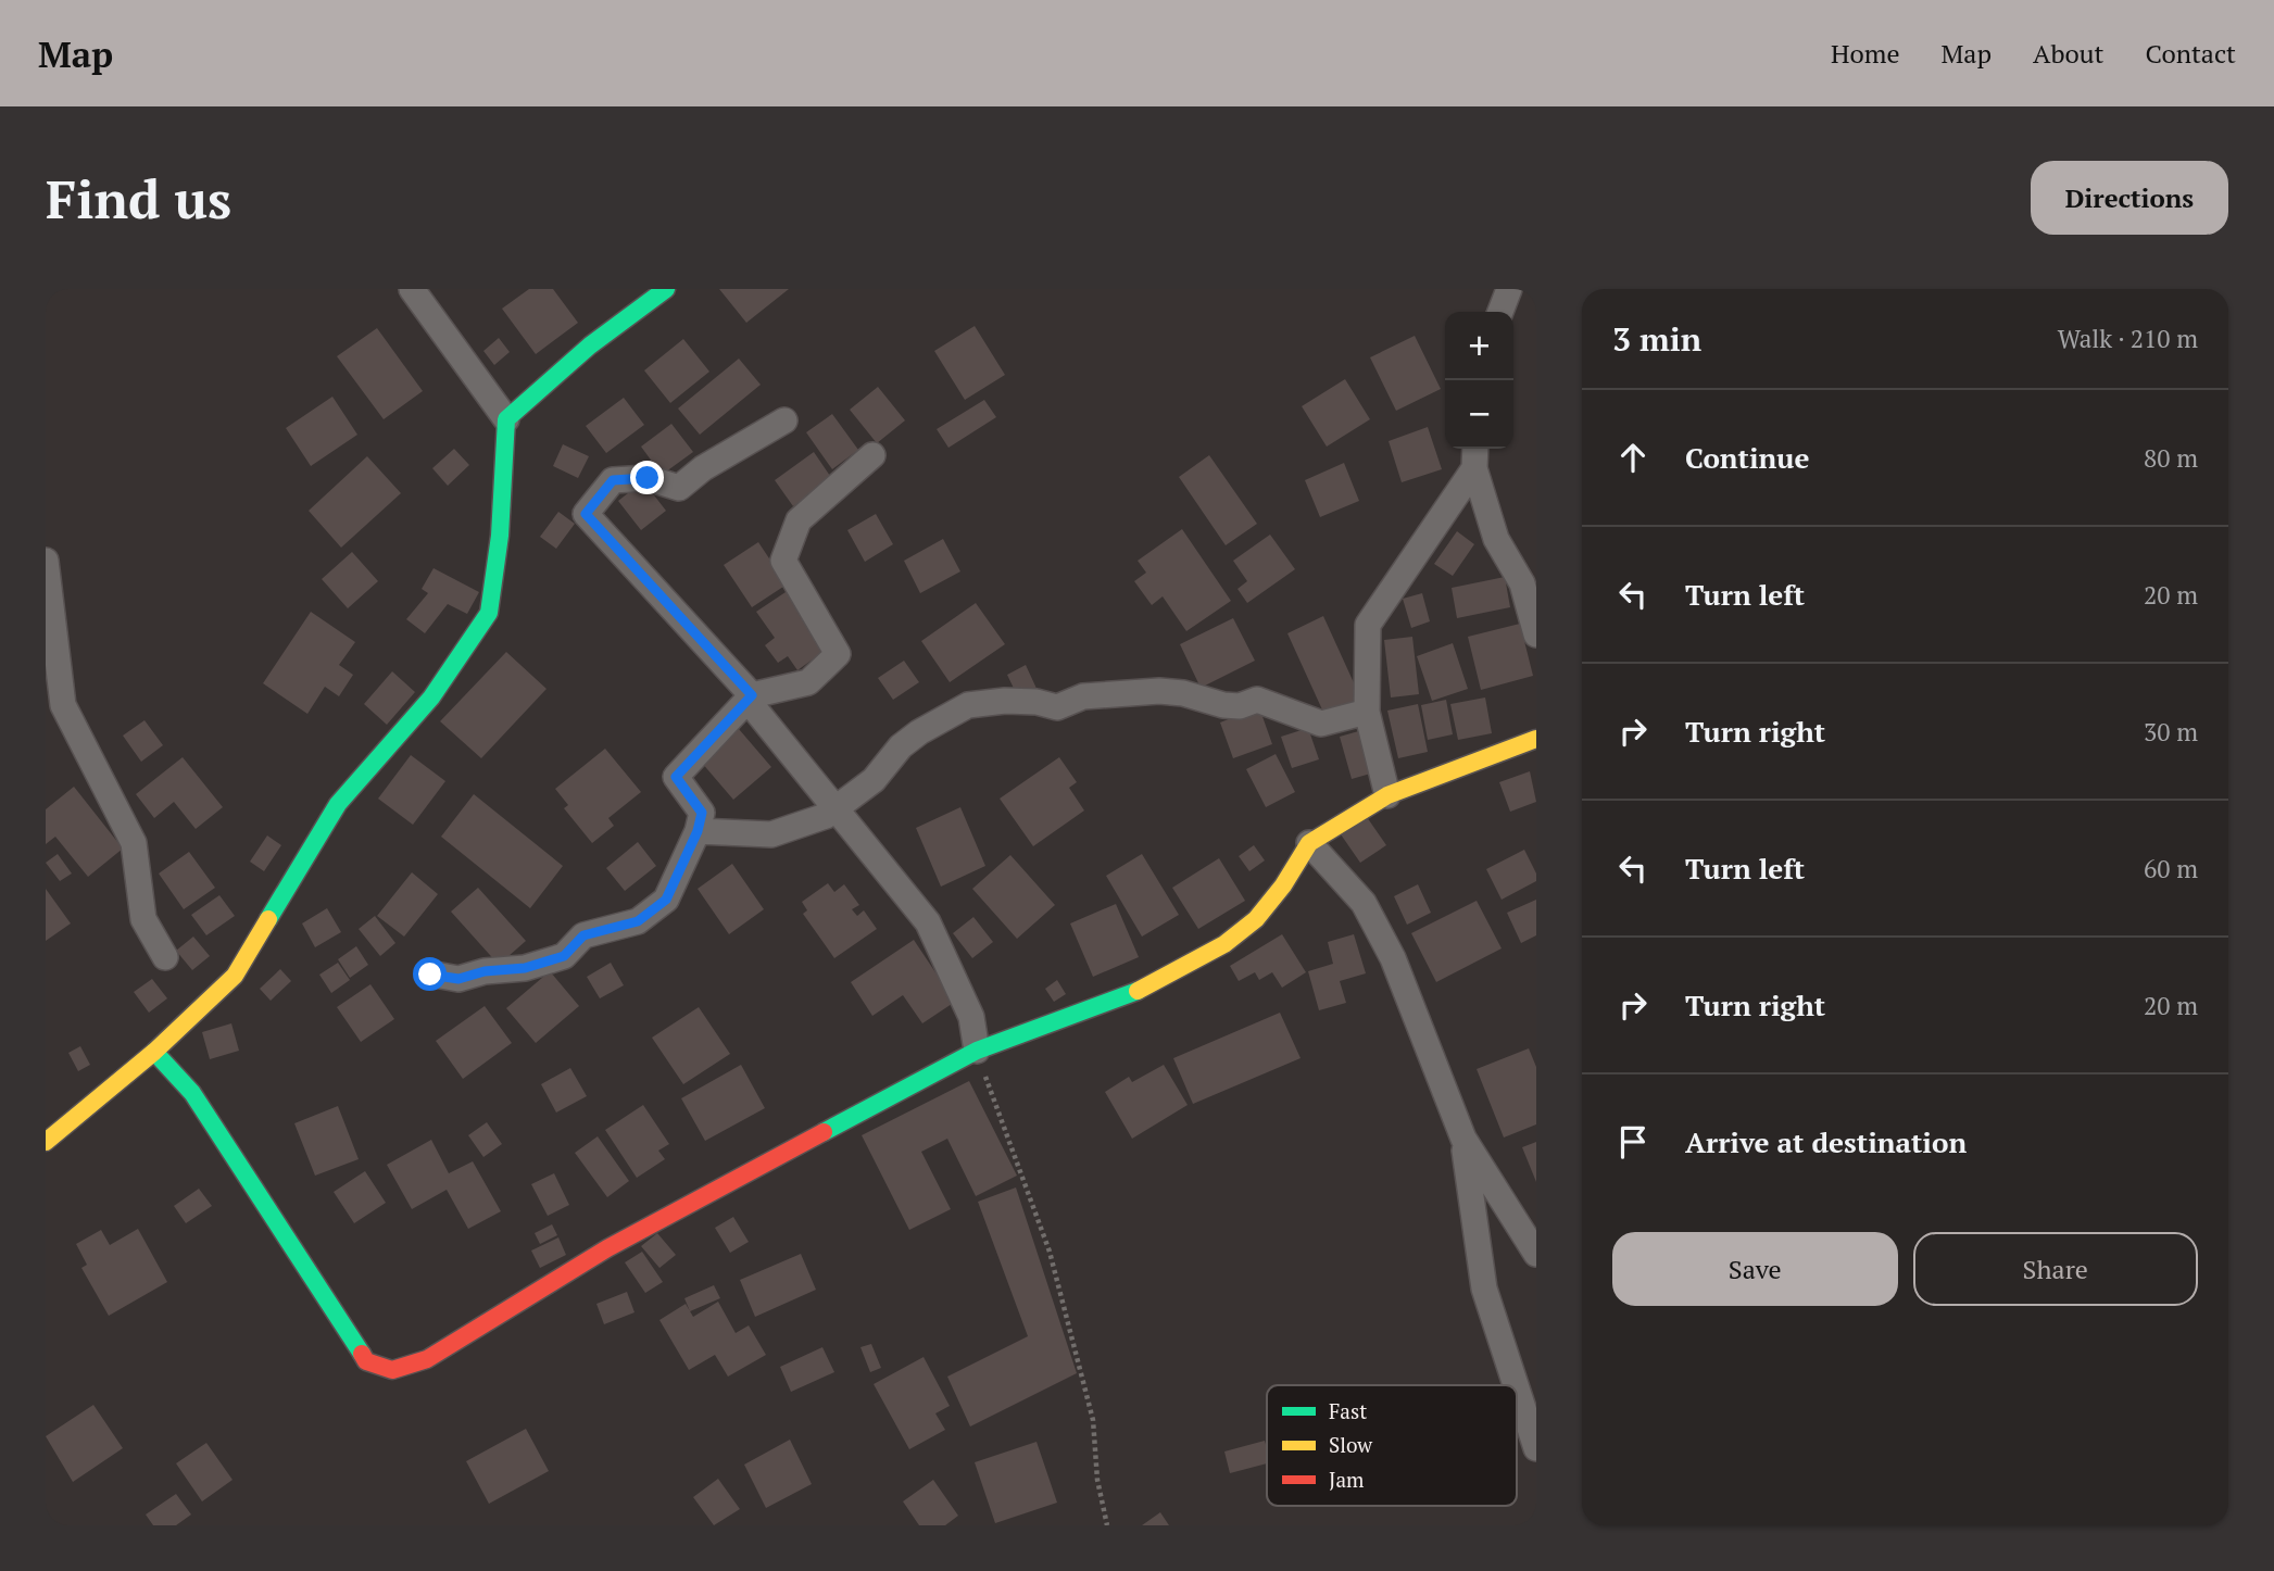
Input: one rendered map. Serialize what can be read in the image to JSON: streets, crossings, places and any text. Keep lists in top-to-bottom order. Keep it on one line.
{"legend":["Fast","Slow","Jam"],"page":{"header":"Map","nav":["Home","Map","About","Contact"],"buttons":["Directions",["Save","Share"]],"title":"Find us","heading":["3 min","Walk · 210 m"],"map_buttons":["+","−"],"list":[["Continue","80 m"],["Turn left","20 m"],["Turn right","30 m"],["Turn left","60 m"],["Turn right","20 m"],"Arrive at destination"]}}
